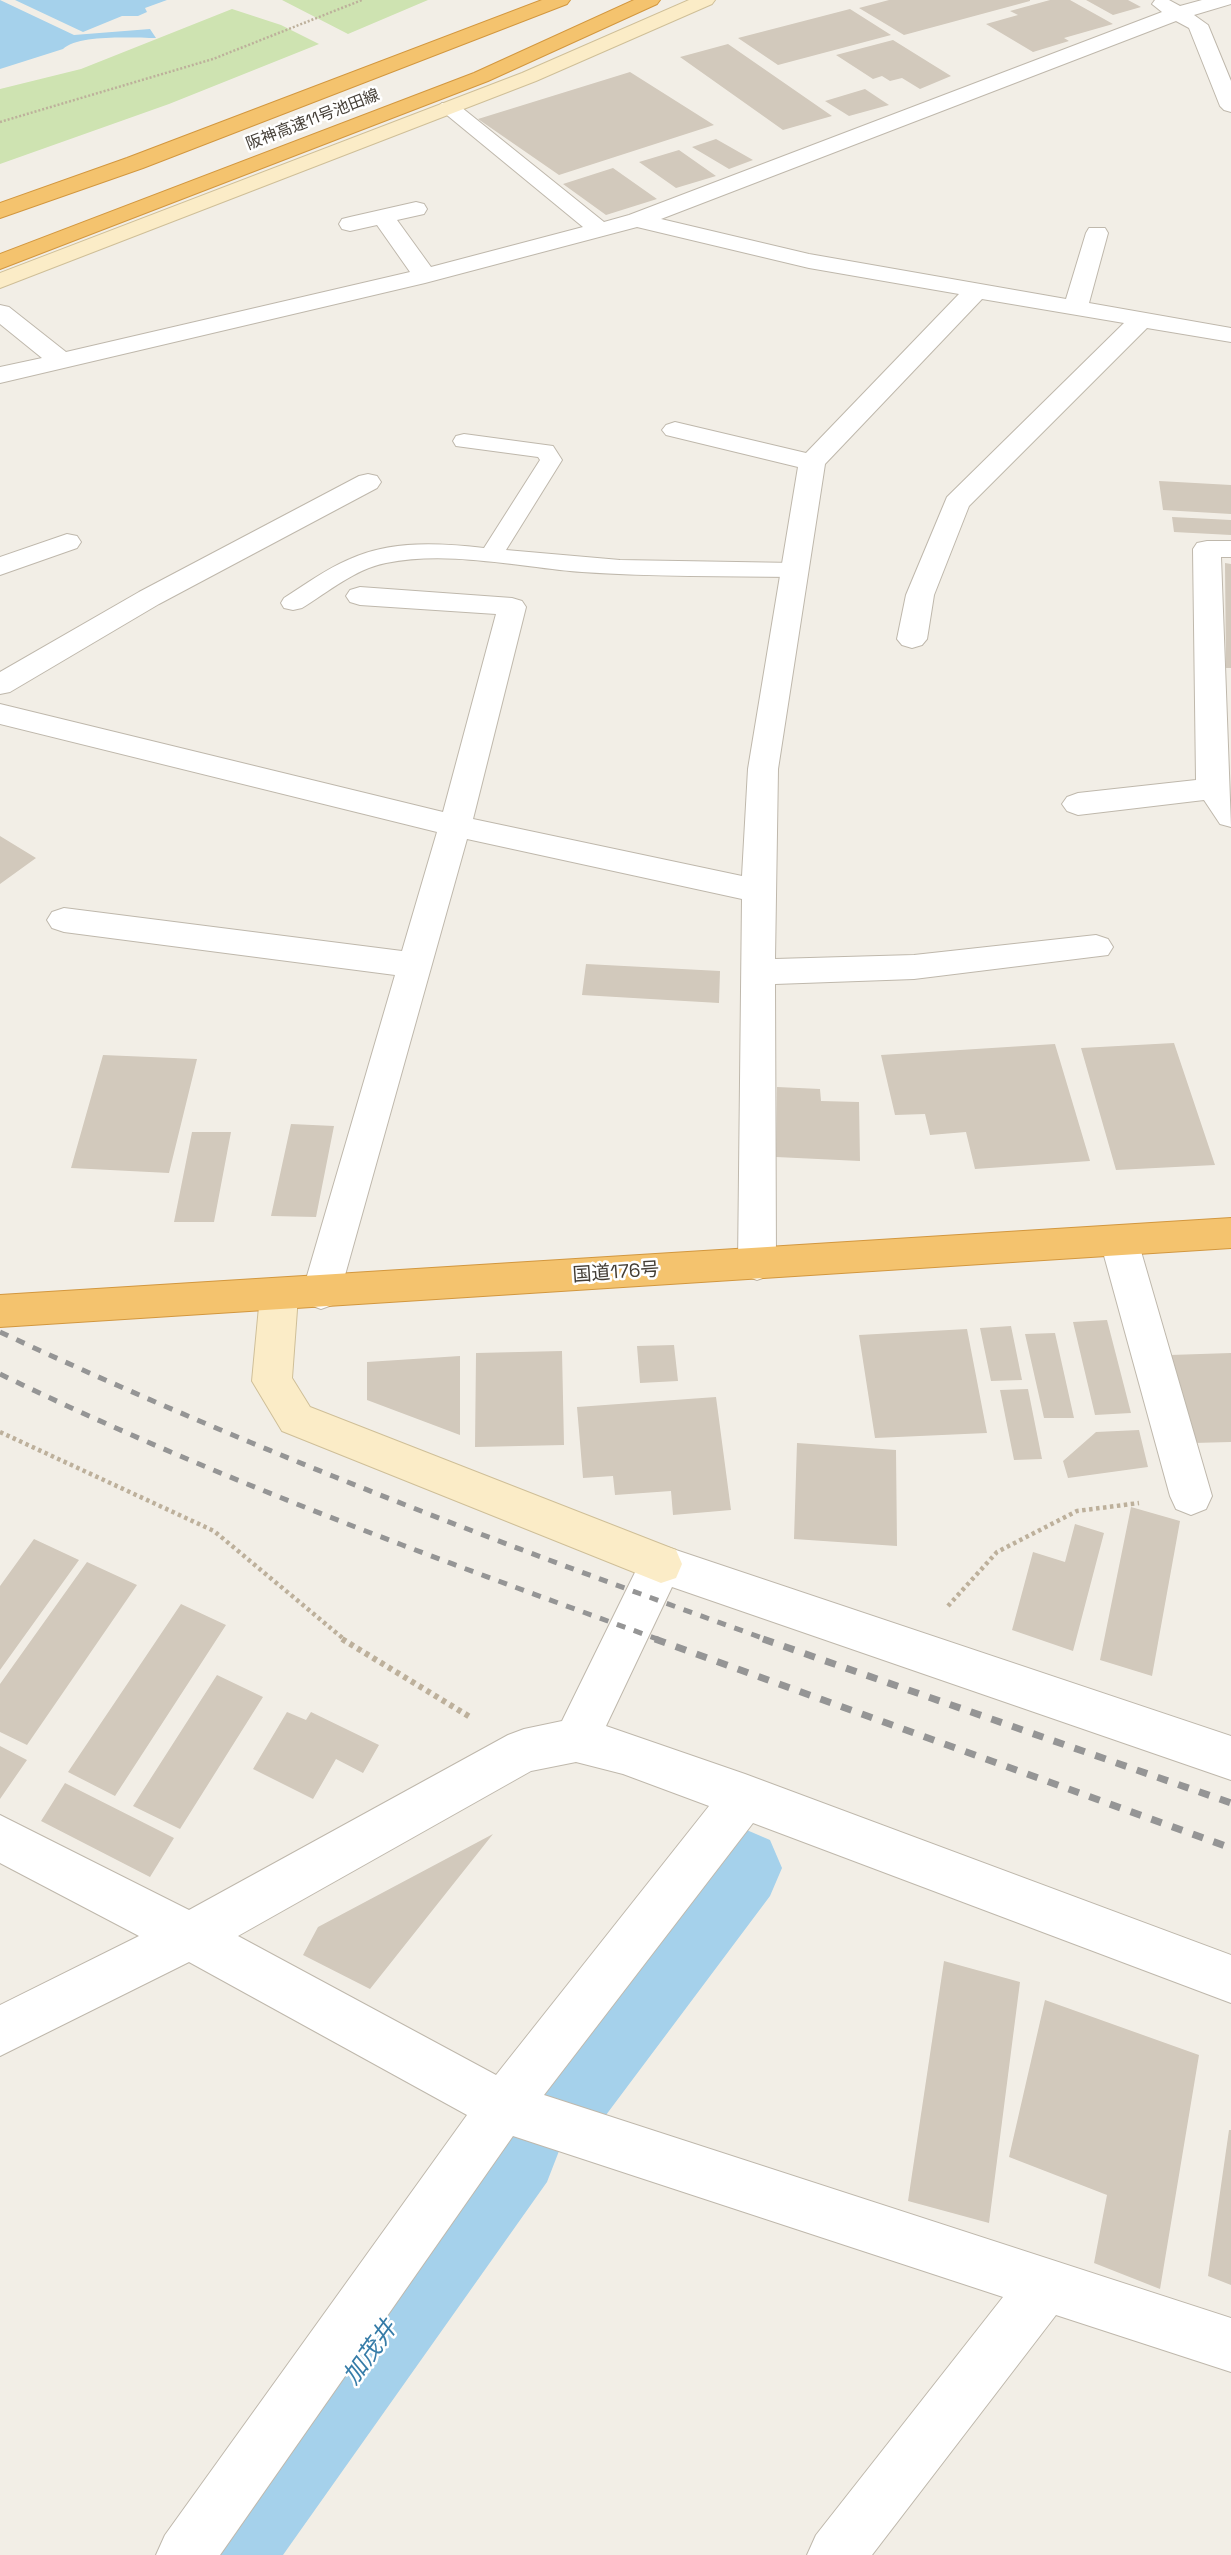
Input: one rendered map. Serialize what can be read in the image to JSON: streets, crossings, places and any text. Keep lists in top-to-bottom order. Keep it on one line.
{"streets":{"highway":["阪神高速11号池田線","国道176号"]},"water":["加茂井"]}
